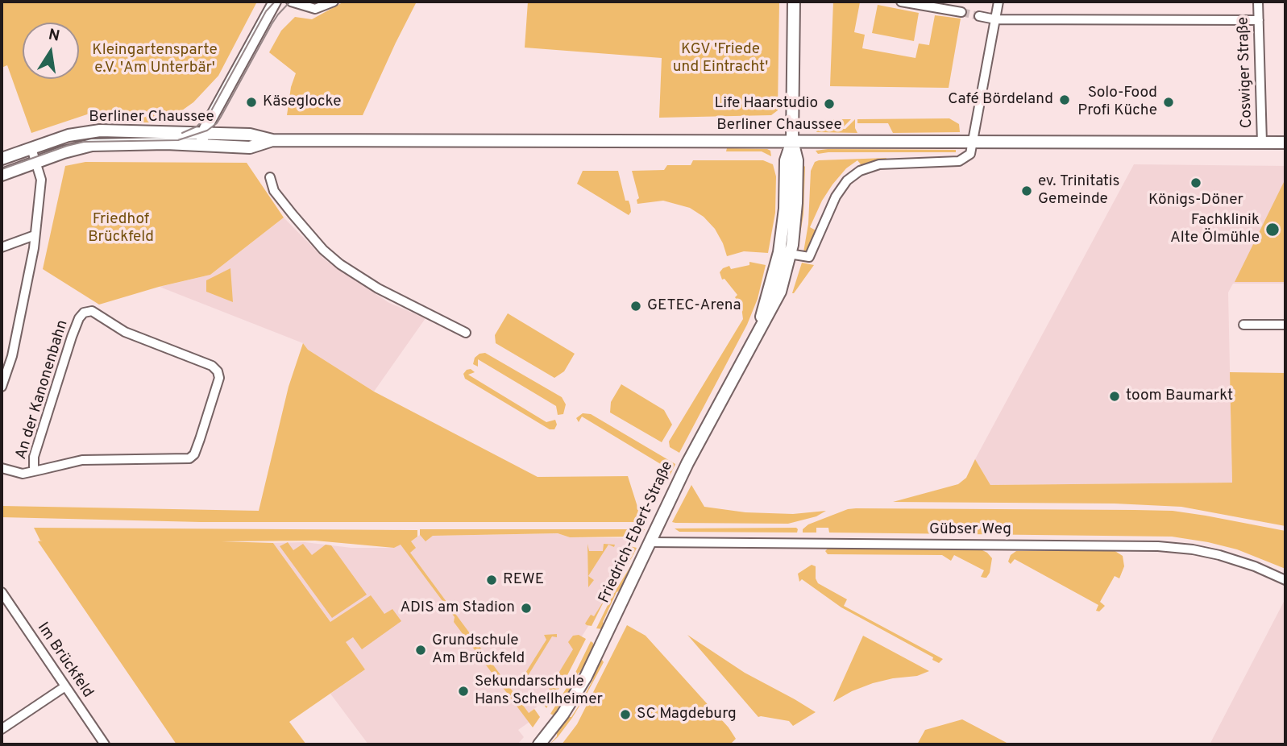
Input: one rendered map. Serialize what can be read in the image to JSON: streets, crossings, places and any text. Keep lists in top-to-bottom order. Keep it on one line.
{"streets":{"main road":["Berliner Chaussee","Friedrich-Ebert-Straße"],"street":["Coswiger Straße","An der Kanonenbahn","Gübser Weg","Im Brückfeld"]},"crossings":[["Coswiger Straße","Berliner Chaussee"],["Berliner Chaussee","Friedrich-Ebert-Straße"],["Gübser Weg","Friedrich-Ebert-Straße"]],"parks":["KGV 'Friede und Eintracht'","Kleingartensparte e.V. 'Am Unterbär'","Friedhof Brückfeld"],"places":["Café Bördeland","Käseglocke","Solo-Food Profi Küche","Life Haarstudio","Königs-Döner","ev. Trinitatis Gemeinde","Fachklinik Alte Ölmühle","GETEC-Arena","toom Baumarkt","REWE","ADIS am Stadion","Grundschule Am Brückfeld","Sekundarschule Hans Schellheimer","SC Magdeburg"],"north":"top"}
